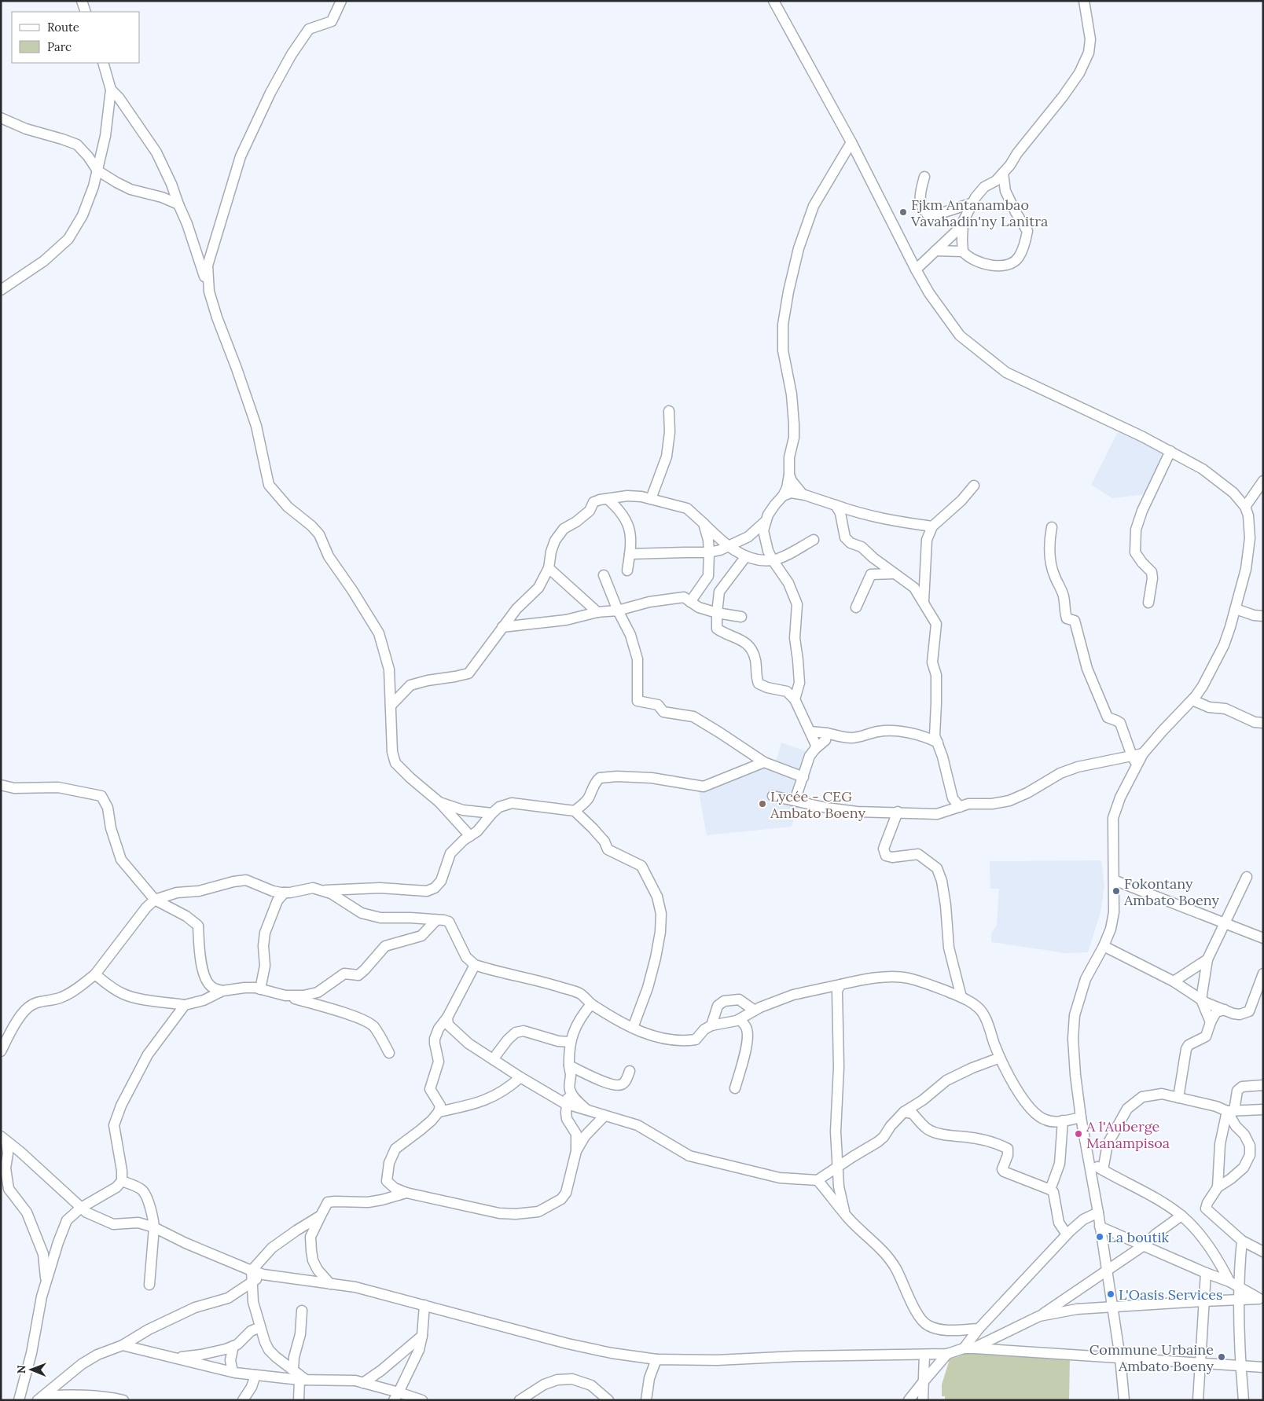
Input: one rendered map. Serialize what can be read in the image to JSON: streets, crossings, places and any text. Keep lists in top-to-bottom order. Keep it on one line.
{"places":["Fjkm Antanambao Vavahadin'ny Lanitra","Lycée - CEG Ambato Boeny","Fokontany Ambato Boeny","A l'Auberge Manampisoa","La boutik","L'Oasis Services","Commune Urbaine Ambato Boeny"],"legend":["Route","Parc"],"north":"left"}
